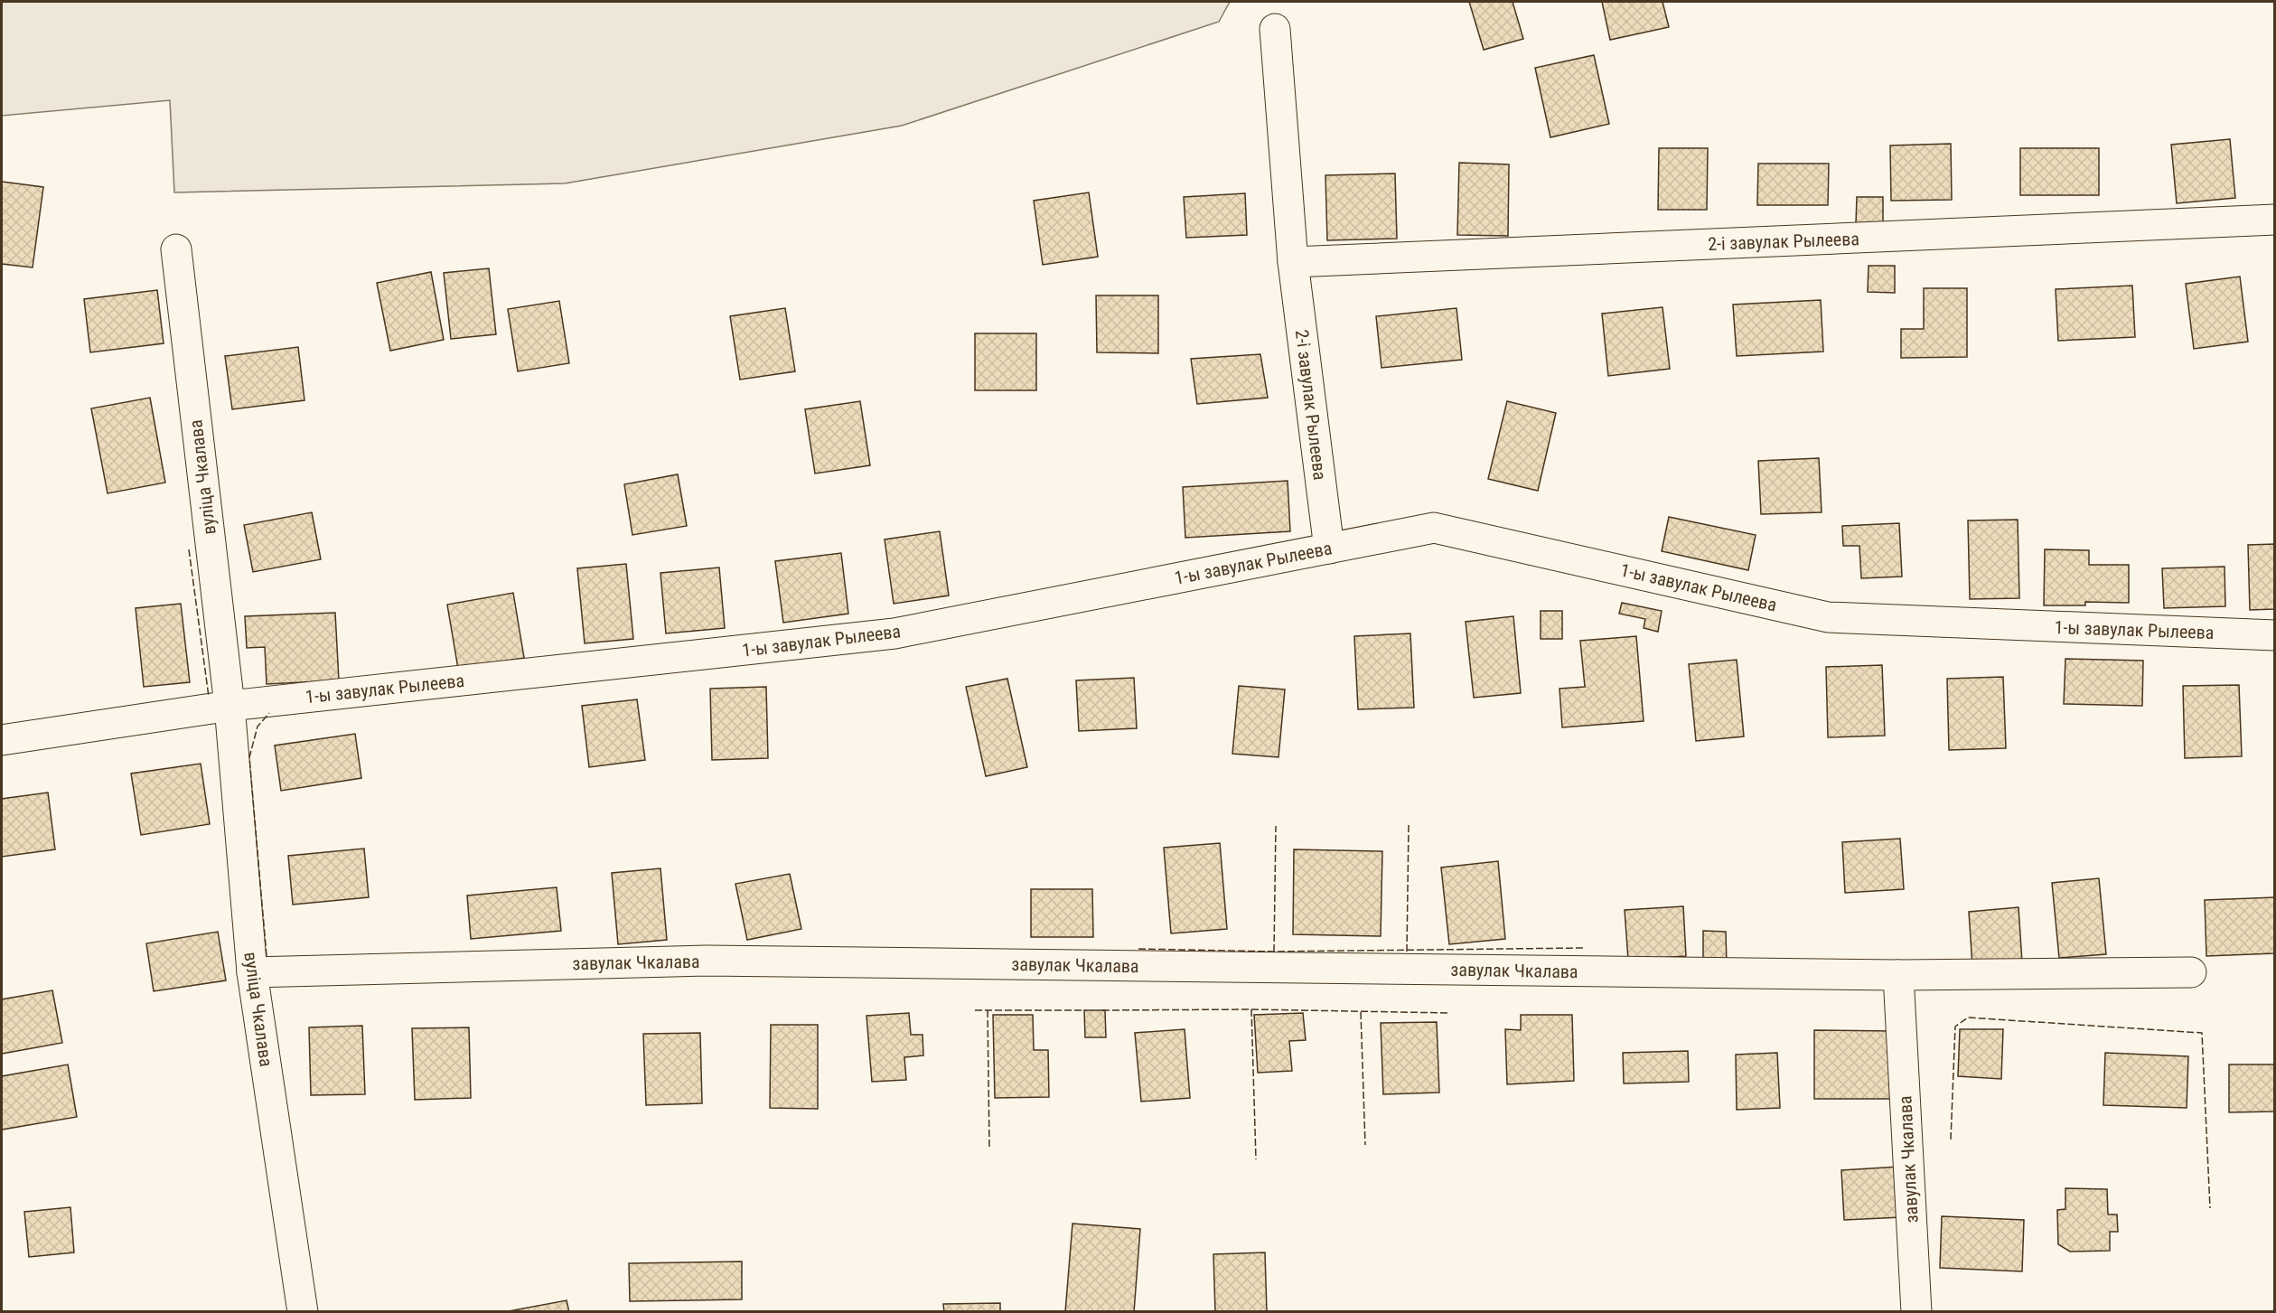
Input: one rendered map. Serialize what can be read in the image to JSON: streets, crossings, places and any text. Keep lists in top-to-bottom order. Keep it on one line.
{"streets":{"street":["2-і завулак Рылеева","вуліца Чкалава","1-ы завулак Рылеева","завулак Чкалава"]},"crossings":[["2-і завулак Рылеева","1-ы завулак Рылеева"],["вуліца Чкалава","1-ы завулак Рылеева"],["вуліца Чкалава","завулак Чкалава"]]}
